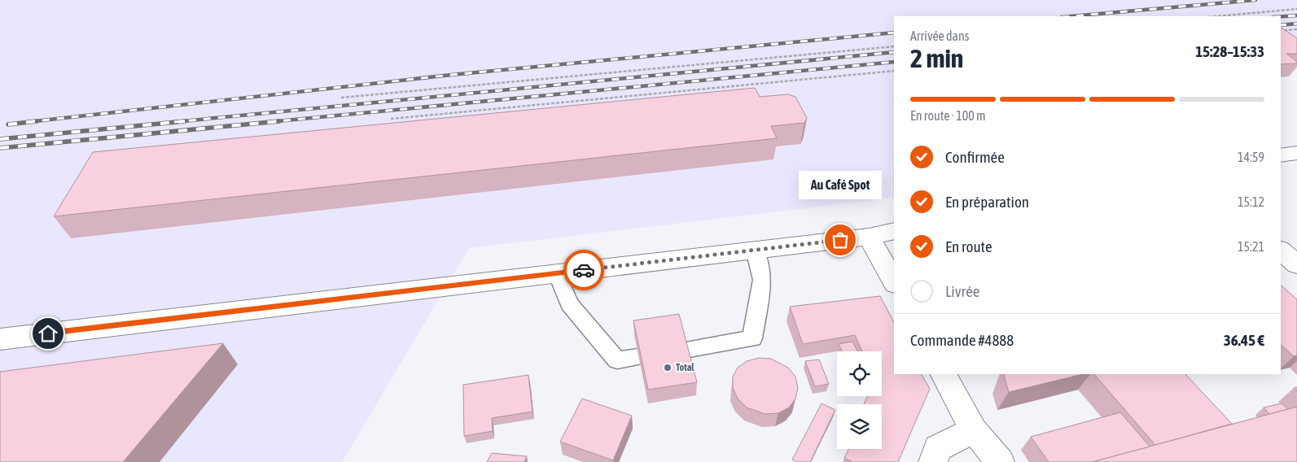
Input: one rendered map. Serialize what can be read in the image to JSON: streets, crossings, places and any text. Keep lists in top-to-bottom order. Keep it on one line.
{"places":["Au Café Spot","Total"],"page":{"heading":["2 min","Arrivée dans","15:28–15:33"],"panel":["Commande #4888","36.45 €"],"bar":"En route · 100 m","list":[["Confirmée","14:59"],["En préparation","15:12"],["En route","15:21"],"Livrée"],"bubble":"Au Café Spot"}}
